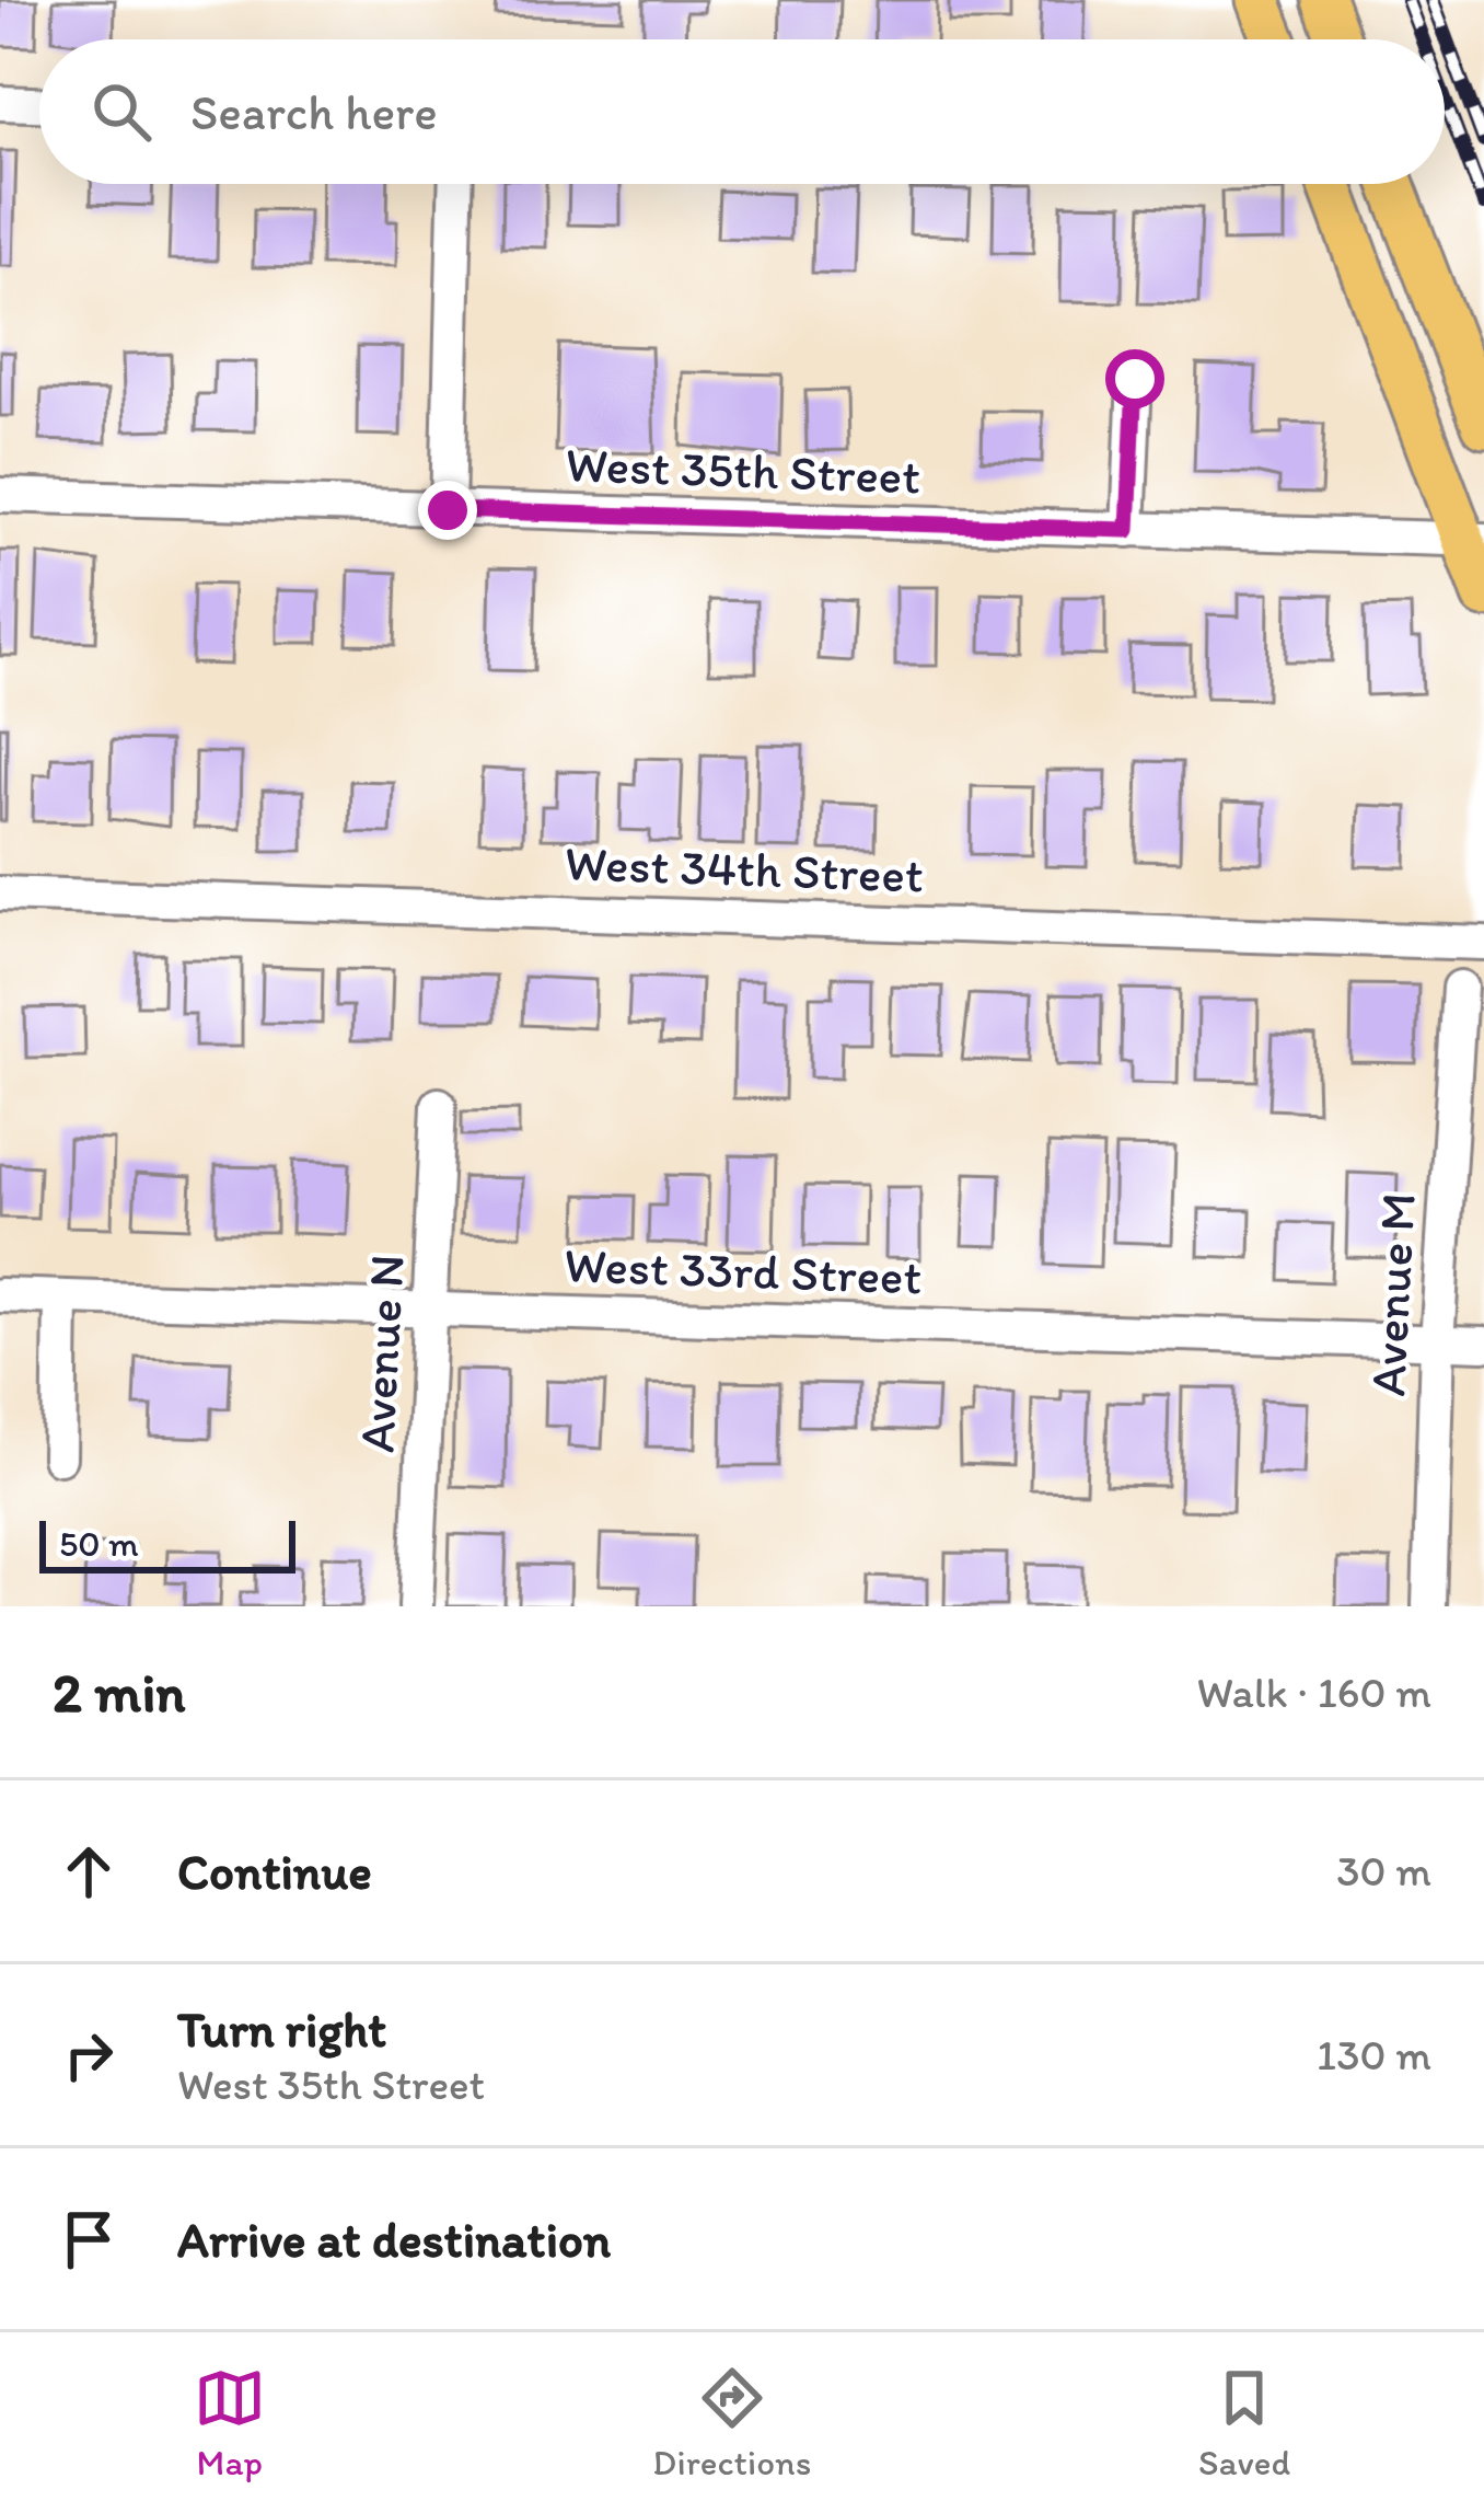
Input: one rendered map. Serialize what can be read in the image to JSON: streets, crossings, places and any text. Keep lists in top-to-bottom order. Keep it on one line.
{"streets":{"street":["West 35th Street","West 34th Street","West 33rd Street","Avenue M","Avenue N"]},"crossings":[["West 33rd Street","Avenue M"],["West 33rd Street","Avenue N"]],"scale_bar":"50 m","page":{"search":"Search here","scale":"50 m","heading":["2 min","Walk · 160 m"],"list":[["Continue","30 m"],["Turn right","West 35th Street","130 m"],"Arrive at destination"],"nav":["Map","Directions","Saved"]}}
